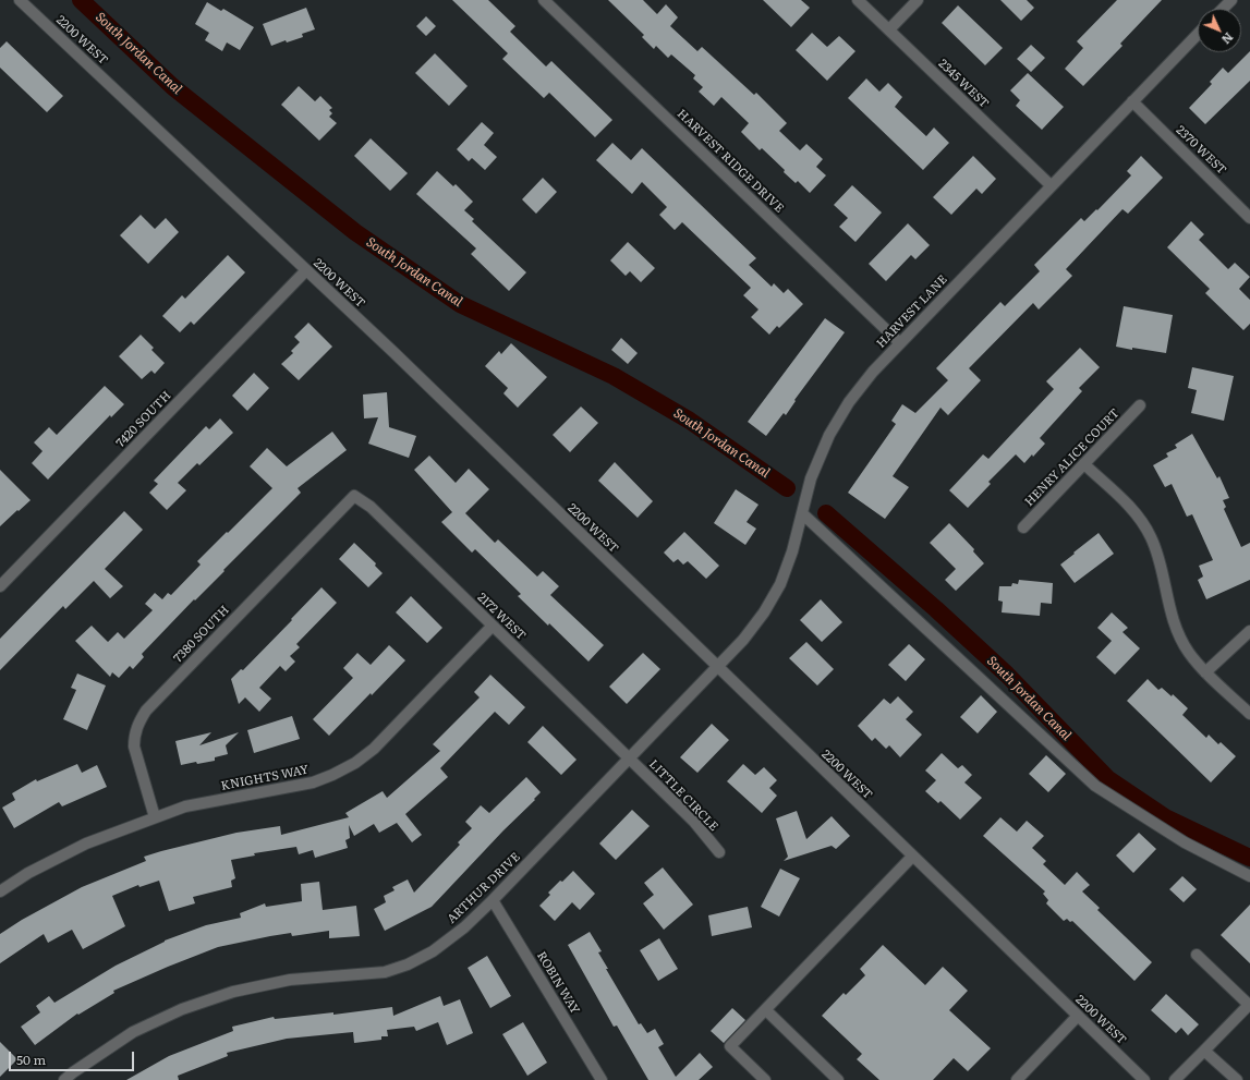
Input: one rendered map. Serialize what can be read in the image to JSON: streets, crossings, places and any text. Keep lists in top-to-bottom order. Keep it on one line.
{"streets":{"street":["2200 WEST","2345 WEST","2370 WEST","HARVEST RIDGE DRIVE","HARVEST LANE","7420 SOUTH","HENRY ALICE COURT","2172 WEST","7380 SOUTH","KNIGHTS WAY","LITTLE CIRCLE","ARTHUR DRIVE","ROBIN WAY"]},"crossings":[["2200 WEST","HARVEST LANE"],["2200 WEST","7420 SOUTH"],["2200 WEST","ARTHUR DRIVE"],["2345 WEST","HARVEST LANE"],["2370 WEST","HARVEST LANE"],["HARVEST RIDGE DRIVE","HARVEST LANE"],["HARVEST LANE","ARTHUR DRIVE"],["2172 WEST","7380 SOUTH"],["2172 WEST","KNIGHTS WAY"],["2172 WEST","LITTLE CIRCLE"],["2172 WEST","ARTHUR DRIVE"],["7380 SOUTH","KNIGHTS WAY"],["LITTLE CIRCLE","ARTHUR DRIVE"],["ARTHUR DRIVE","ROBIN WAY"]],"water":["South Jordan Canal"],"scale_bar":"50 m","north":"bottom right"}
